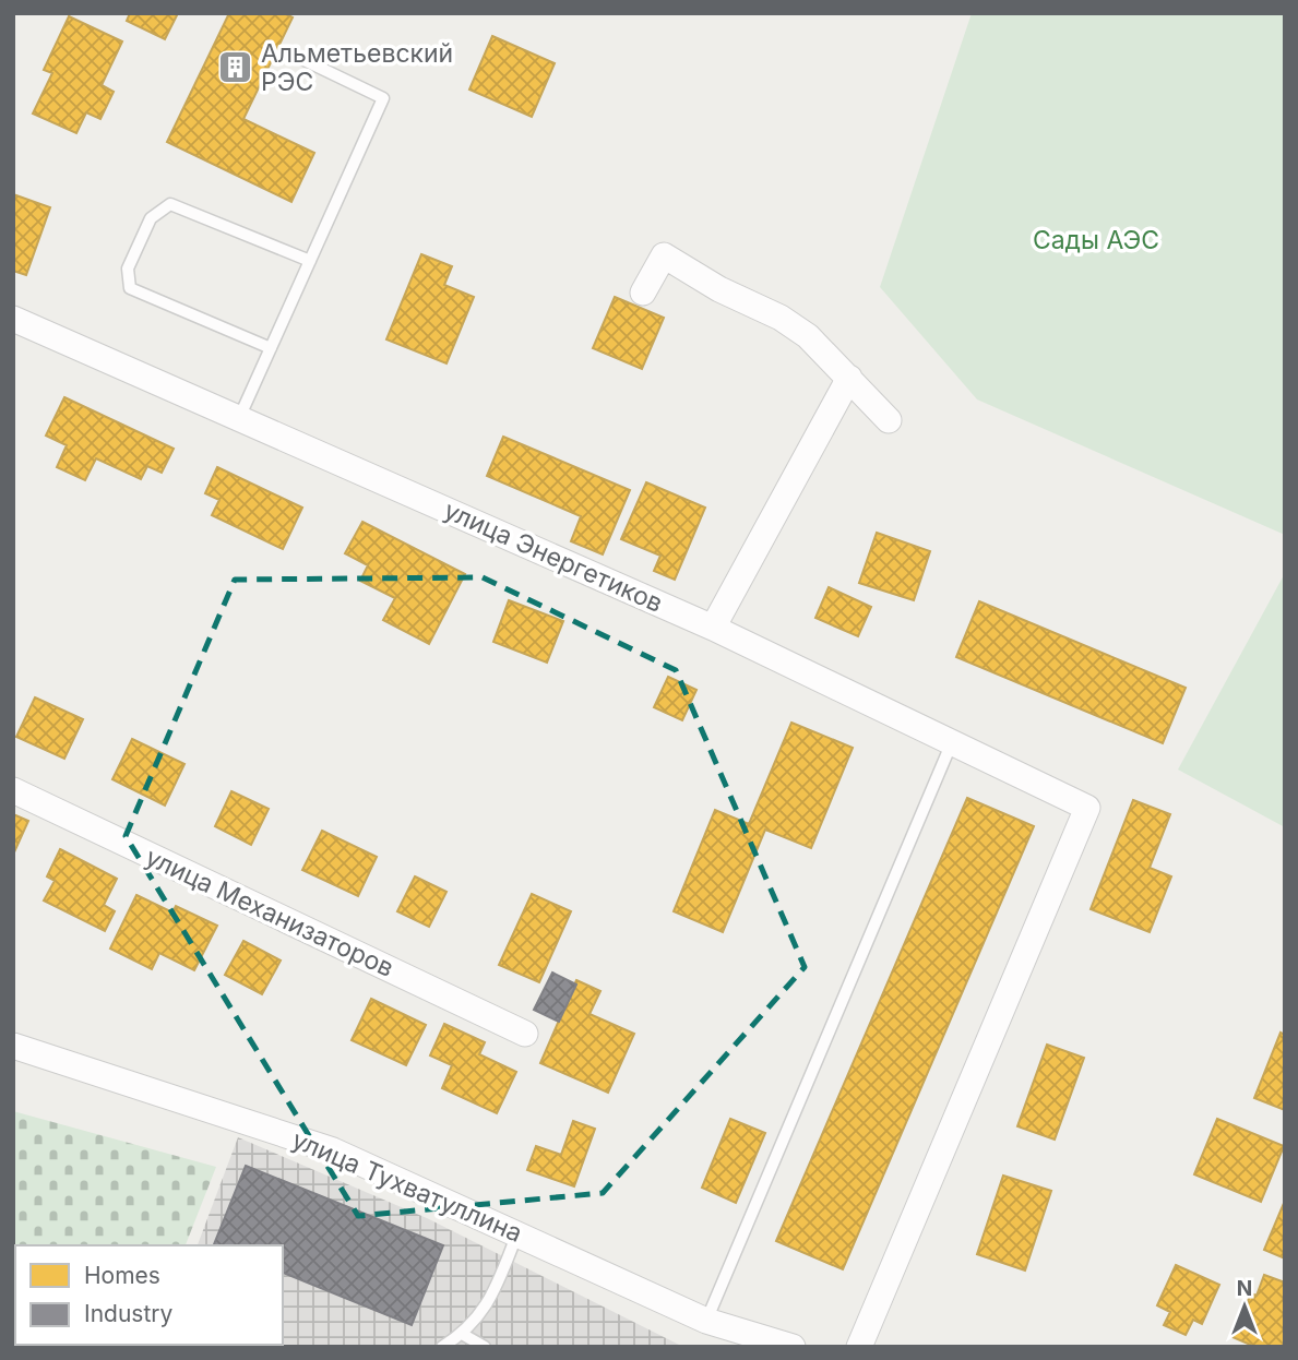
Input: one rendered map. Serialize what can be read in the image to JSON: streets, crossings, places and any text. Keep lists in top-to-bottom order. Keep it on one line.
{"streets":{"street":["улица Энергетиков","улица Механизаторов","улица Тухватуллина"]},"parks":["Сады АЭС"],"places":{"building":["Альметьевский РЭС"]},"legend":["Homes","Industry"],"north":"top"}
